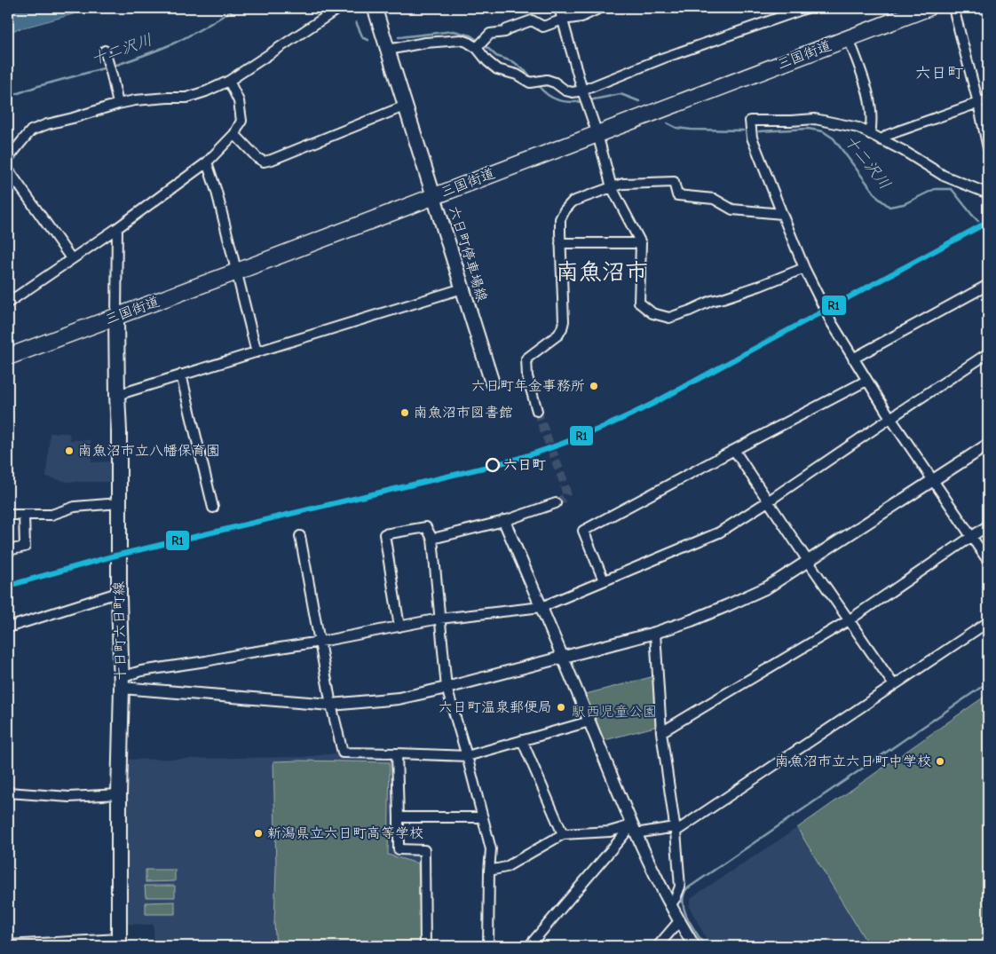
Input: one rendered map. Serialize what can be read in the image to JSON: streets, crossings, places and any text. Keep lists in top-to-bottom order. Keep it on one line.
{"streets":{"highway":["三国街道"],"main road":["六日町停車場線","十日町六日町線"]},"crossings":[["三国街道","六日町停車場線"],["三国街道","十日町六日町線"]],"districts":["六日町","南魚沼市"],"water":["十二沢川"],"parks":["駅西児童公園"],"places":["六日町年金事務所","南魚沼市図書館","南魚沼市立八幡保育園","六日町","六日町温泉郵便局","南魚沼市立六日町中学校","新潟県立六日町高等学校"],"lines":["transit line R1"]}
